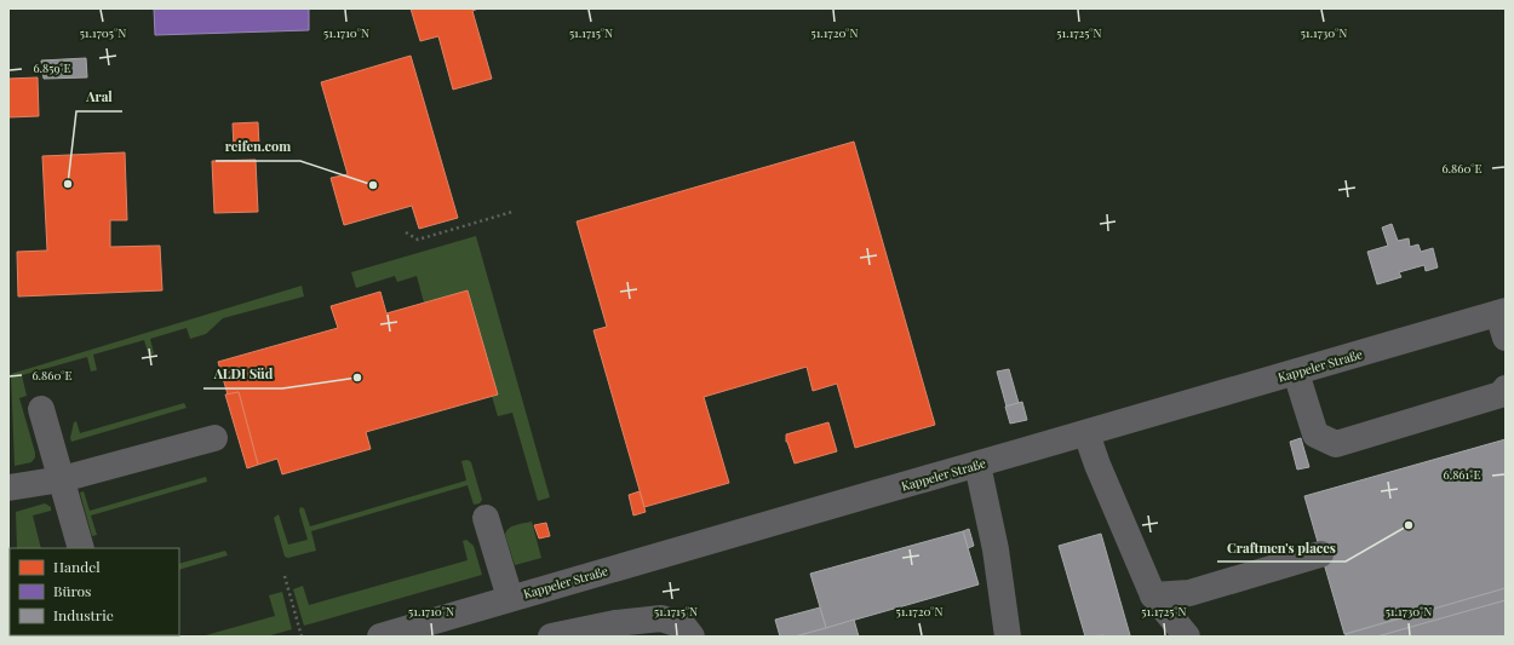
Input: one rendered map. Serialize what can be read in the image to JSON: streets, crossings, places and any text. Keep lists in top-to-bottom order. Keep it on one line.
{"streets":{"street":["Kappeler Straße"]},"places":["Aral","reifen.com","ALDI Süd","Craftmen's places"],"legend":["Handel","Büros","Industrie"],"coordinates":["51.1705°N","51.1710°N","51.1715°N","51.1720°N","51.1725°N","51.1730°N","6.859°E","6.860°E","6.861°E"]}
